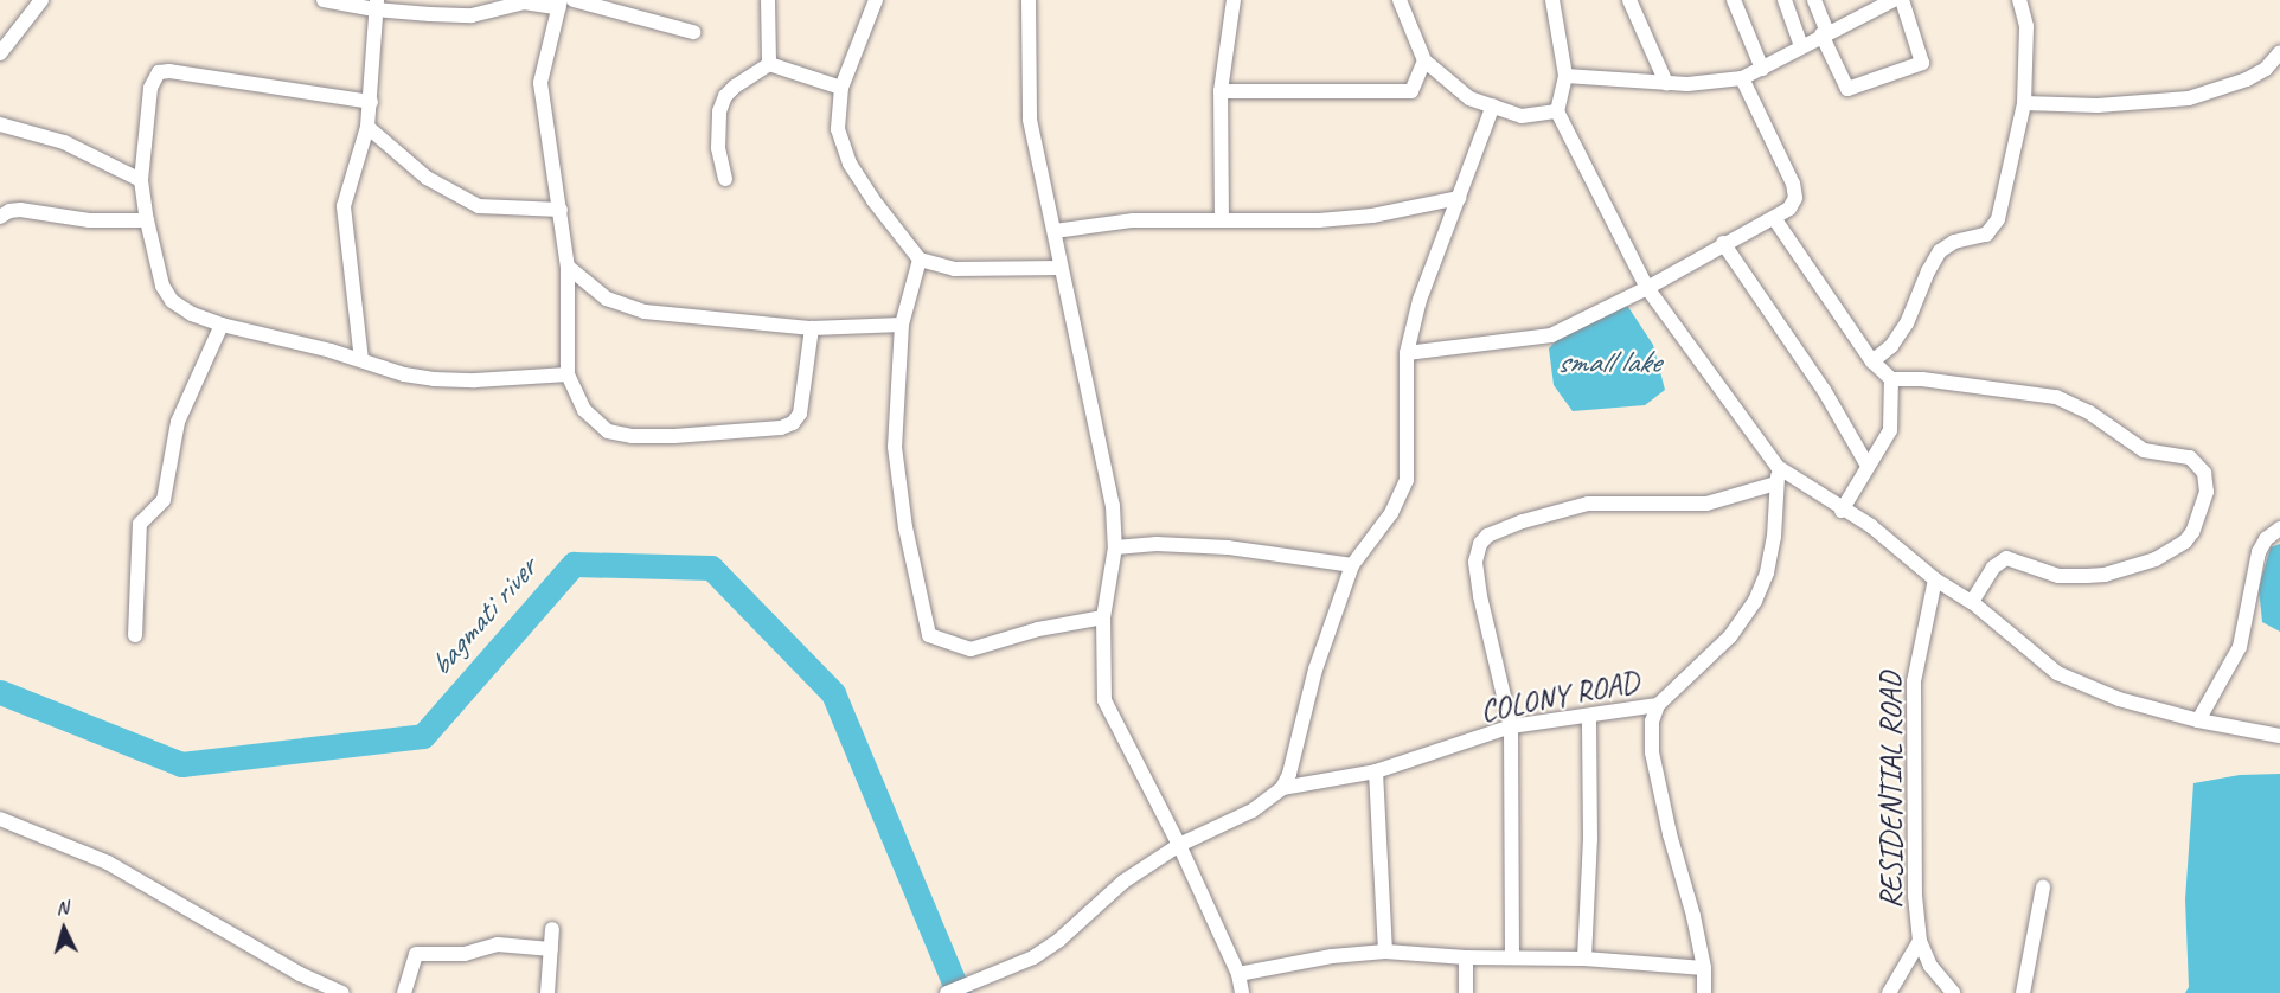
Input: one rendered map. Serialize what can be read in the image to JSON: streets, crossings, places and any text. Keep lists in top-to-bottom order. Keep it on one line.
{"streets":{"street":["COLONY ROAD","RESIDENTIAL ROAD"]},"water":["small lake","bagmati river"],"north":"top"}
